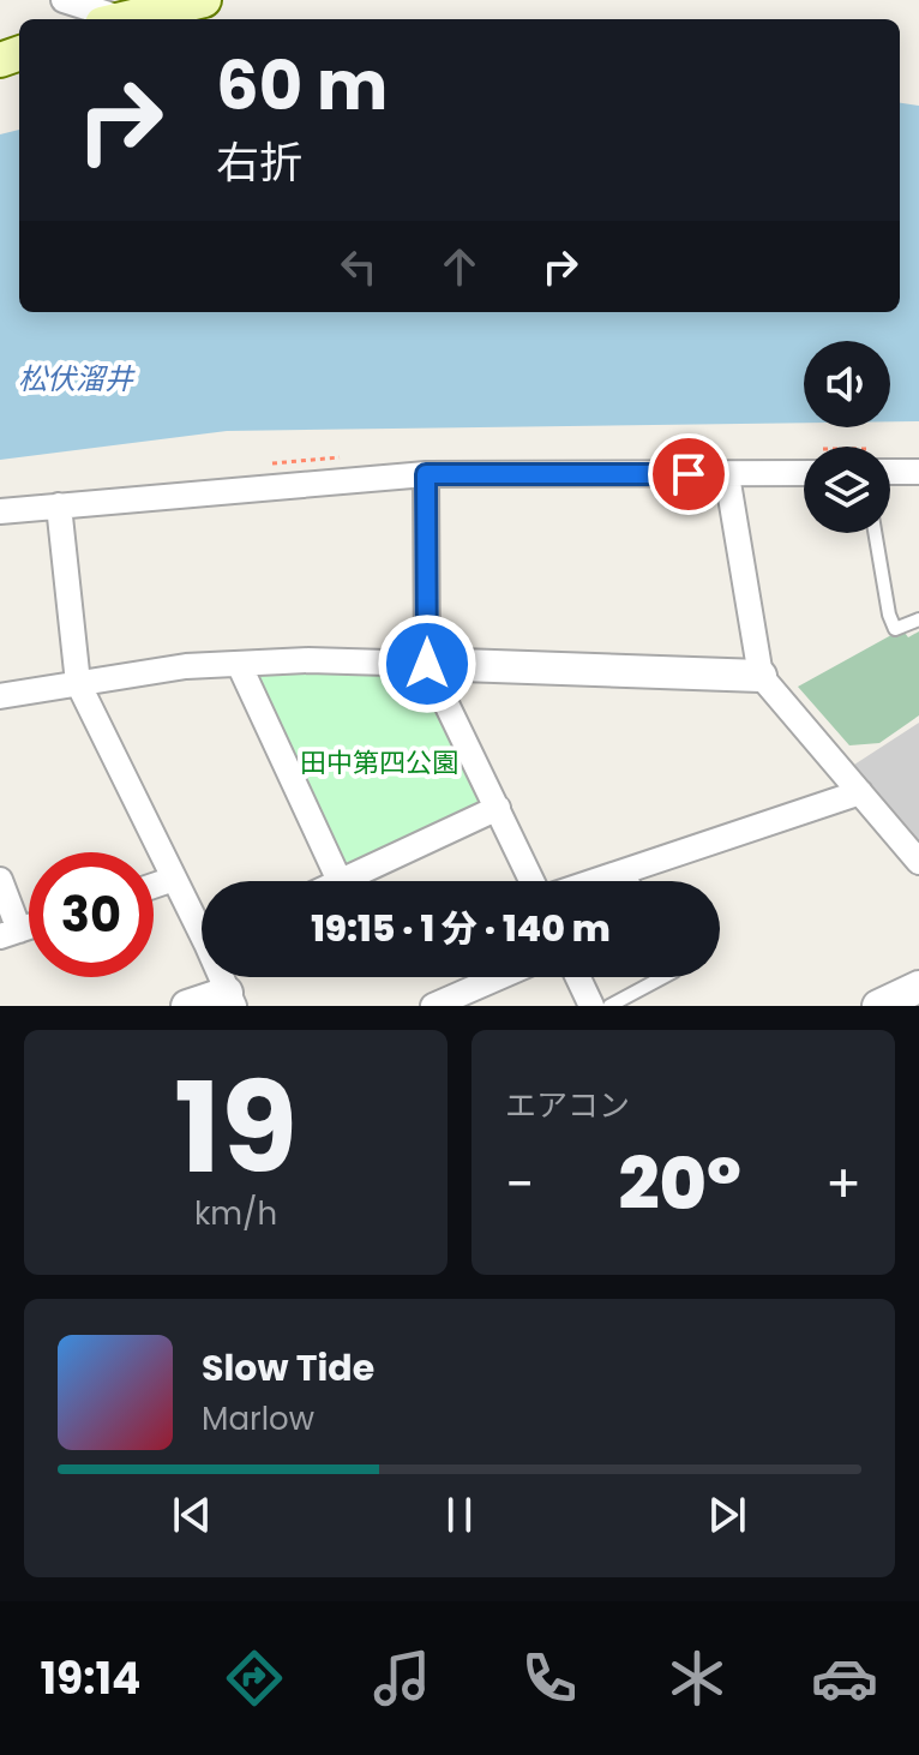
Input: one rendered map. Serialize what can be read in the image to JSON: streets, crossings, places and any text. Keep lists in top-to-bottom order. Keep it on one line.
{"water":["松伏溜井"],"parks":["田中第四公園"],"page":{"turn":["60 m","右折"],"limit":"30","trip":"19:15 · 1 分 · 140 m","tile":[["19","km/h"],"エアコン"],"heat":["−","20°","+"],"song":["Slow Tide","Marlow"],"tabs":"19:14"}}
